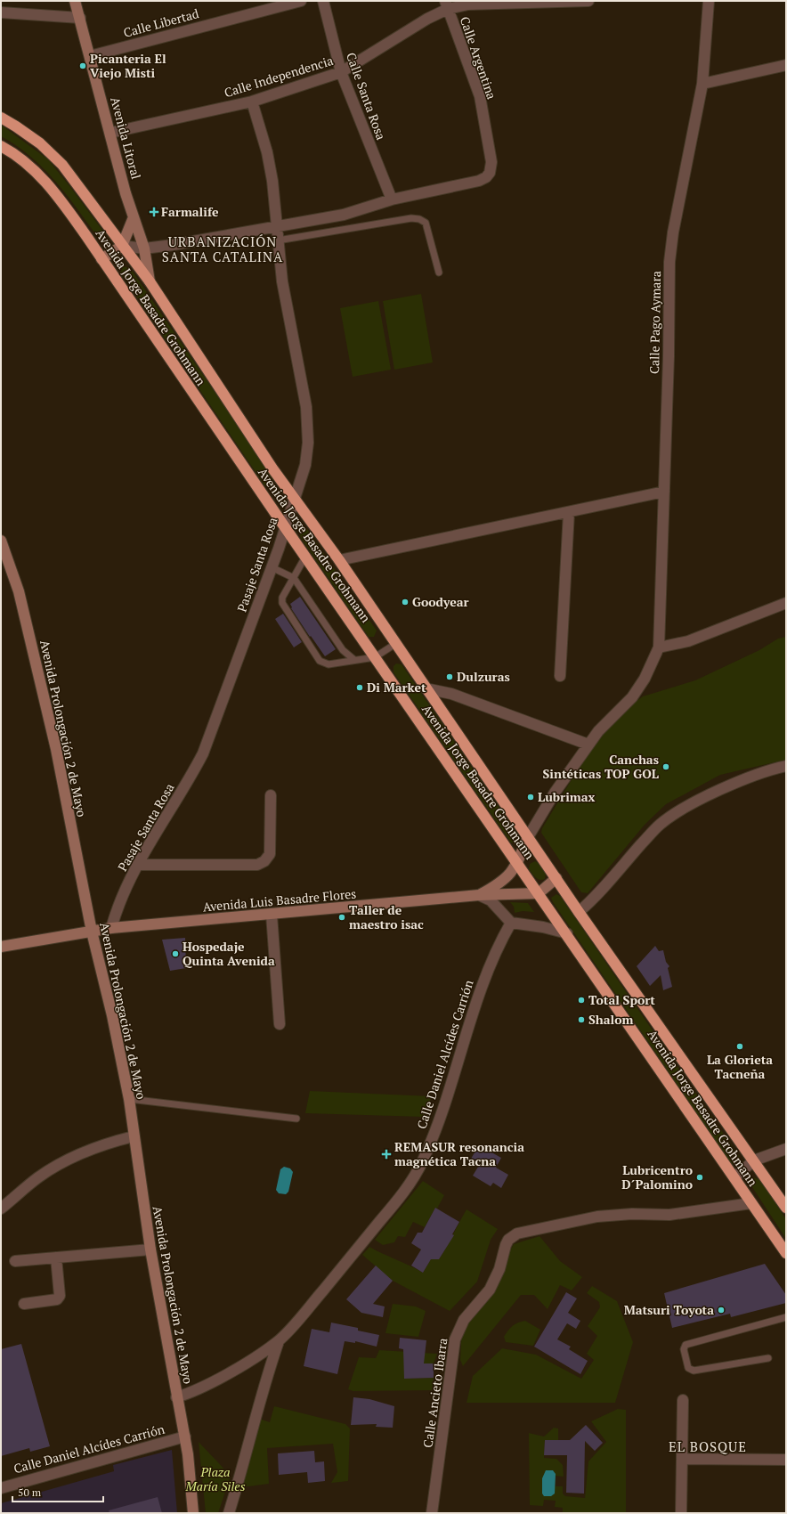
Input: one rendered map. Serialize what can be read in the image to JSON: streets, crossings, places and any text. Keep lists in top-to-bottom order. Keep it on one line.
{"streets":{"highway":["Avenida Jorge Basadre Grohmann"],"street":["Calle Libertad","Calle Argentina","Calle Independencia","Calle Santa Rosa","Avenida Litoral","Calle Pago Aymara","Pasaje Santa Rosa","Avenida Prolongación 2 de Mayo","Avenida Luis Basadre Flores","Calle Daniel Alcídes Carrión","Calle Ancieto Ibarra"]},"crossings":[["Calle Libertad","Avenida Litoral"],["Calle Argentina","Calle Independencia"],["Calle Argentina","Calle Santa Rosa"],["Calle Independencia","Calle Santa Rosa"],["Calle Independencia","Avenida Litoral"],["Calle Independencia","Pasaje Santa Rosa"],["Avenida Litoral","Avenida Jorge Basadre Grohmann"],["Avenida Jorge Basadre Grohmann","Pasaje Santa Rosa"],["Avenida Jorge Basadre Grohmann","Avenida Luis Basadre Flores"],["Avenida Jorge Basadre Grohmann","Calle Ancieto Ibarra"],["Pasaje Santa Rosa","Avenida Luis Basadre Flores"],["Avenida Prolongación 2 de Mayo","Avenida Luis Basadre Flores"],["Avenida Prolongación 2 de Mayo","Calle Daniel Alcídes Carrión"]],"districts":["URBANIZACIÓN SANTA CATALINA","EL BOSQUE"],"parks":["Plaza María Siles"],"places":{"other":["Picanteria El Viejo Misti","Goodyear","Dulzuras","Di Market","Canchas Sintéticas TOP GOL","Lubrimax","Taller de maestro isac","Hospedaje Quinta Avenida","Total Sport","Shalom","La Glorieta Tacneña","Lubricentro D´Palomino","Matsuri Toyota"],"health":["Farmalife","REMASUR resonancia magnética Tacna"]},"scale_bar":"50 m"}
